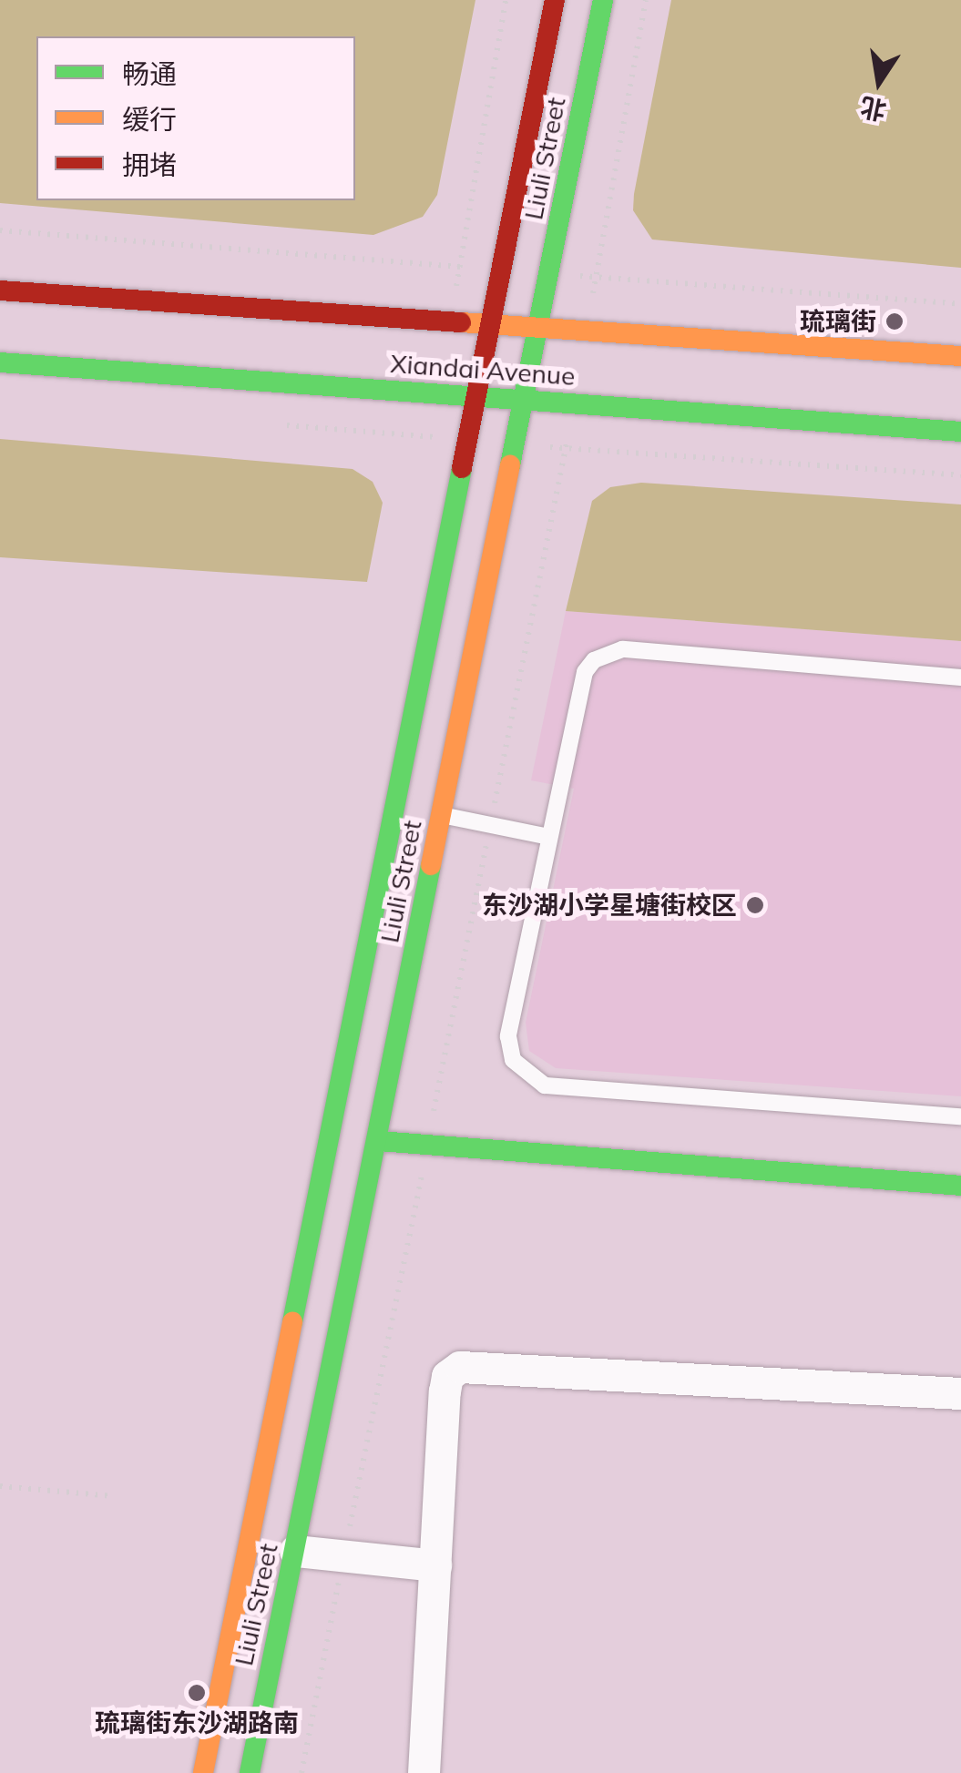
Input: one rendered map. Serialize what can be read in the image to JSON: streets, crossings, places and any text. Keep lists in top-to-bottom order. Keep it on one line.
{"streets":{"main road":["Liuli Street","Xiandai Avenue"]},"crossings":[["Liuli Street","Xiandai Avenue"]],"places":["琉璃街","东沙湖小学星塘街校区","琉璃街东沙湖路南"],"legend":["畅通","缓行","拥堵"],"north":"bottom"}
